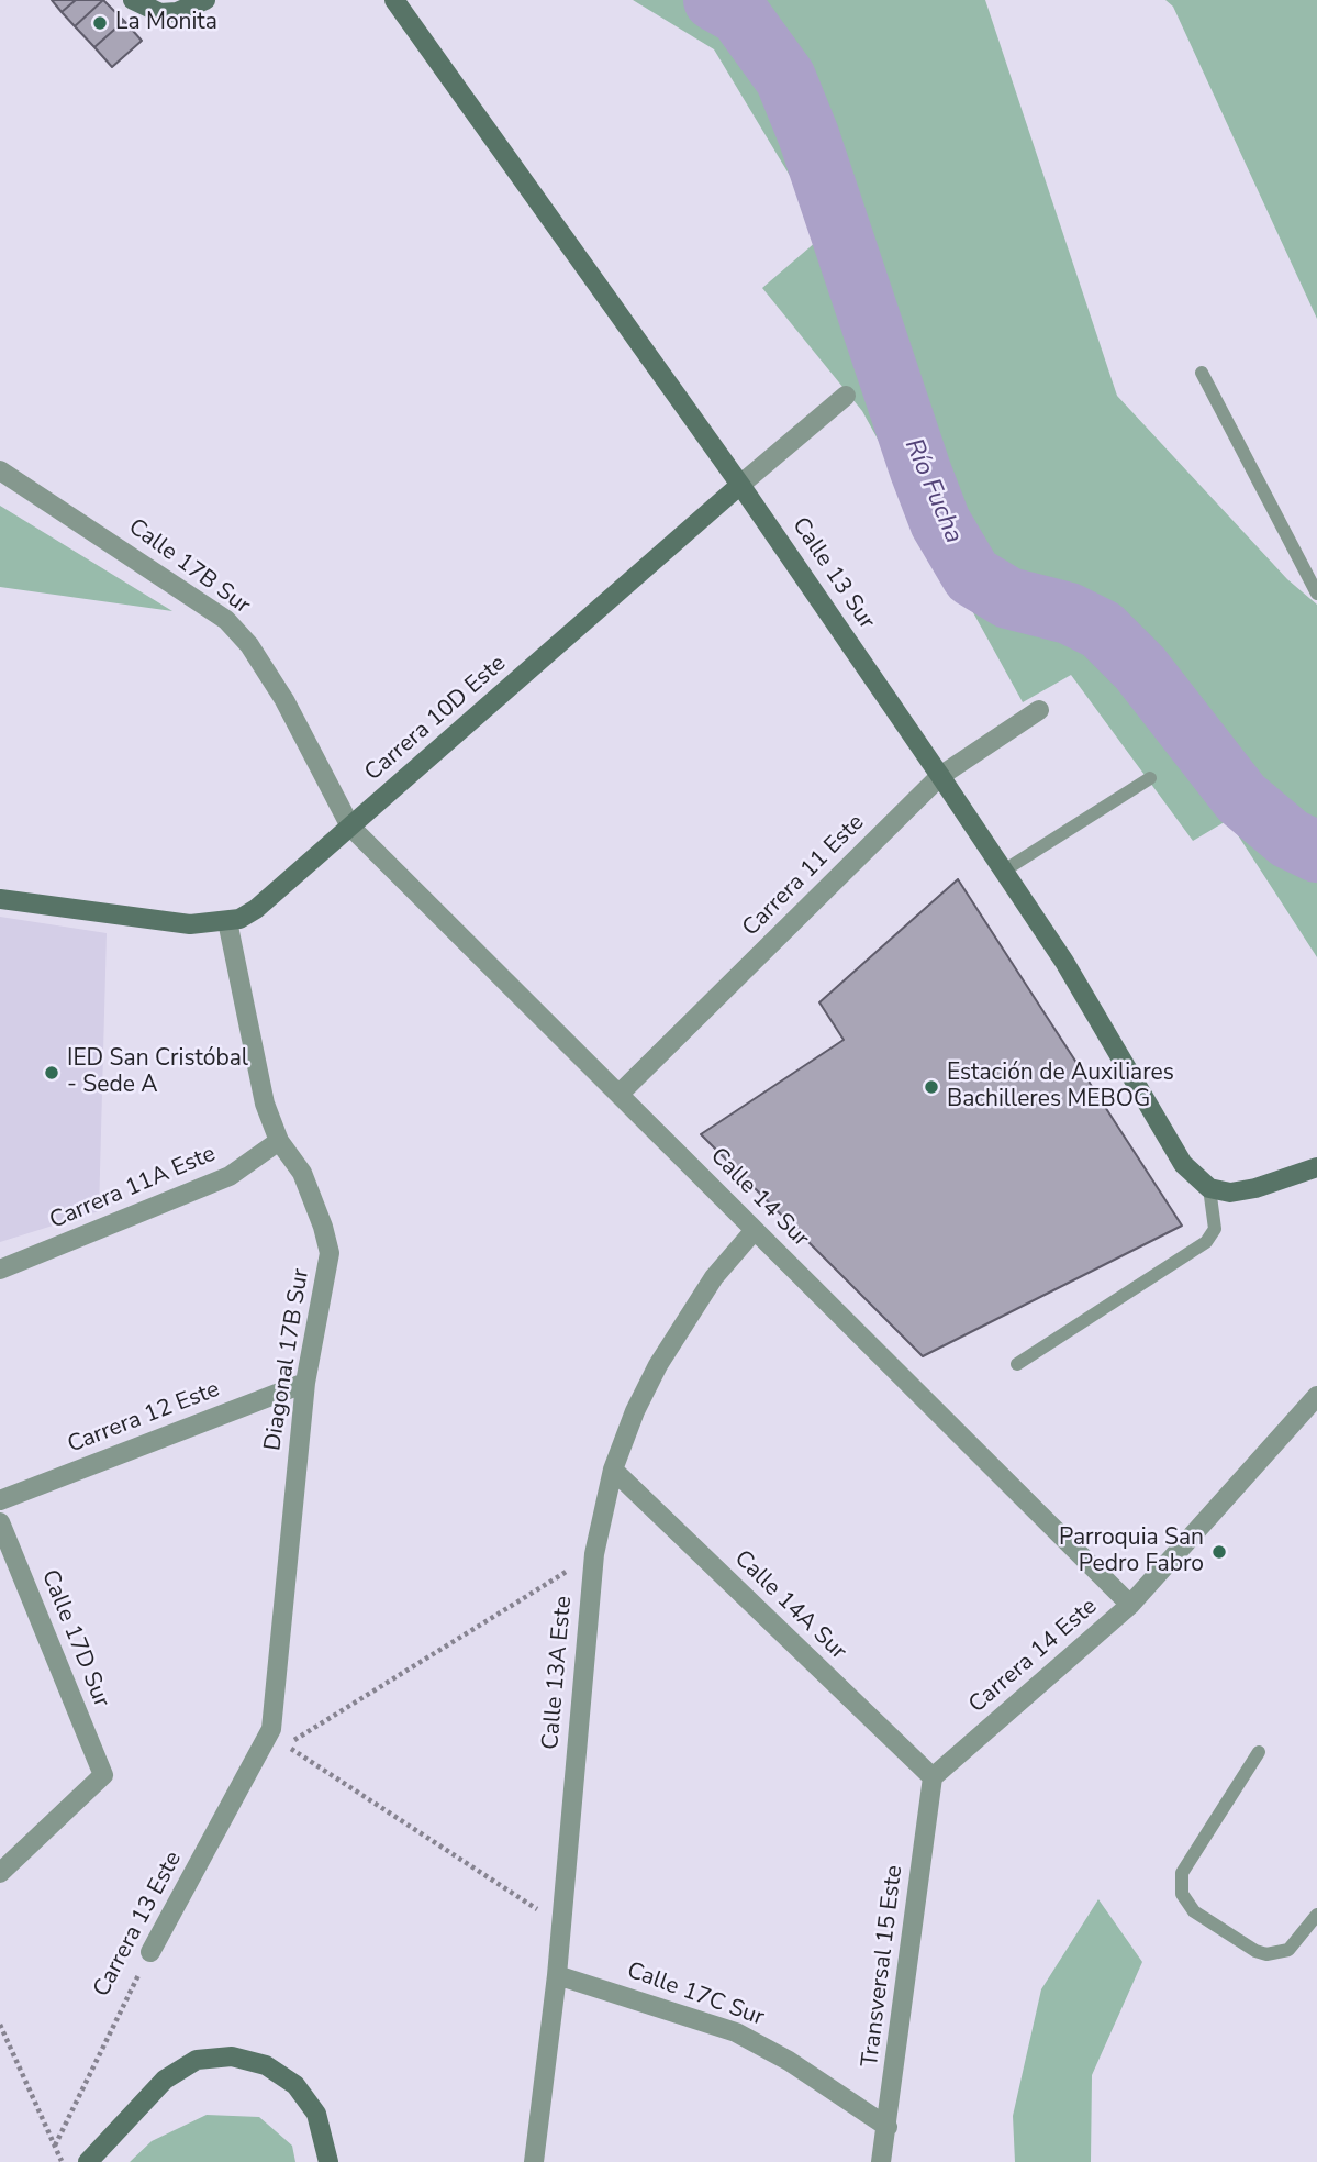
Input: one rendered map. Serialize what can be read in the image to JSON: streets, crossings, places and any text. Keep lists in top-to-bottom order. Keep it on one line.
{"streets":{"main road":["Calle 13 Sur","Carrera 10D Este"],"street":["Calle 17B Sur","Carrera 11 Este","Carrera 11A Este","Calle 14 Sur","Diagonal 17B Sur","Carrera 12 Este","Calle 14A Sur","Calle 17D Sur","Carrera 14 Este","Calle 13A Este","Carrera 13 Este","Transversal 15 Este","Calle 17C Sur"]},"crossings":[["Calle 17B Sur","Carrera 10D Este"],["Calle 17B Sur","Calle 14 Sur"],["Calle 13 Sur","Carrera 10D Este"],["Calle 13 Sur","Carrera 11 Este"],["Carrera 10D Este","Calle 14 Sur"],["Carrera 10D Este","Diagonal 17B Sur"],["Carrera 11 Este","Calle 14 Sur"],["Carrera 11A Este","Diagonal 17B Sur"],["Calle 14 Sur","Carrera 14 Este"],["Calle 14 Sur","Calle 13A Este"],["Diagonal 17B Sur","Carrera 12 Este"],["Diagonal 17B Sur","Carrera 13 Este"],["Calle 14A Sur","Carrera 14 Este"],["Calle 14A Sur","Calle 13A Este"],["Calle 14A Sur","Transversal 15 Este"],["Carrera 14 Este","Transversal 15 Este"],["Calle 13A Este","Calle 17C Sur"],["Transversal 15 Este","Calle 17C Sur"]],"water":["Río Fucha"],"places":["La Monita","IED San Cristóbal - Sede A","Estación de Auxiliares Bachilleres MEBOG","Parroquia San Pedro Fabro"]}
